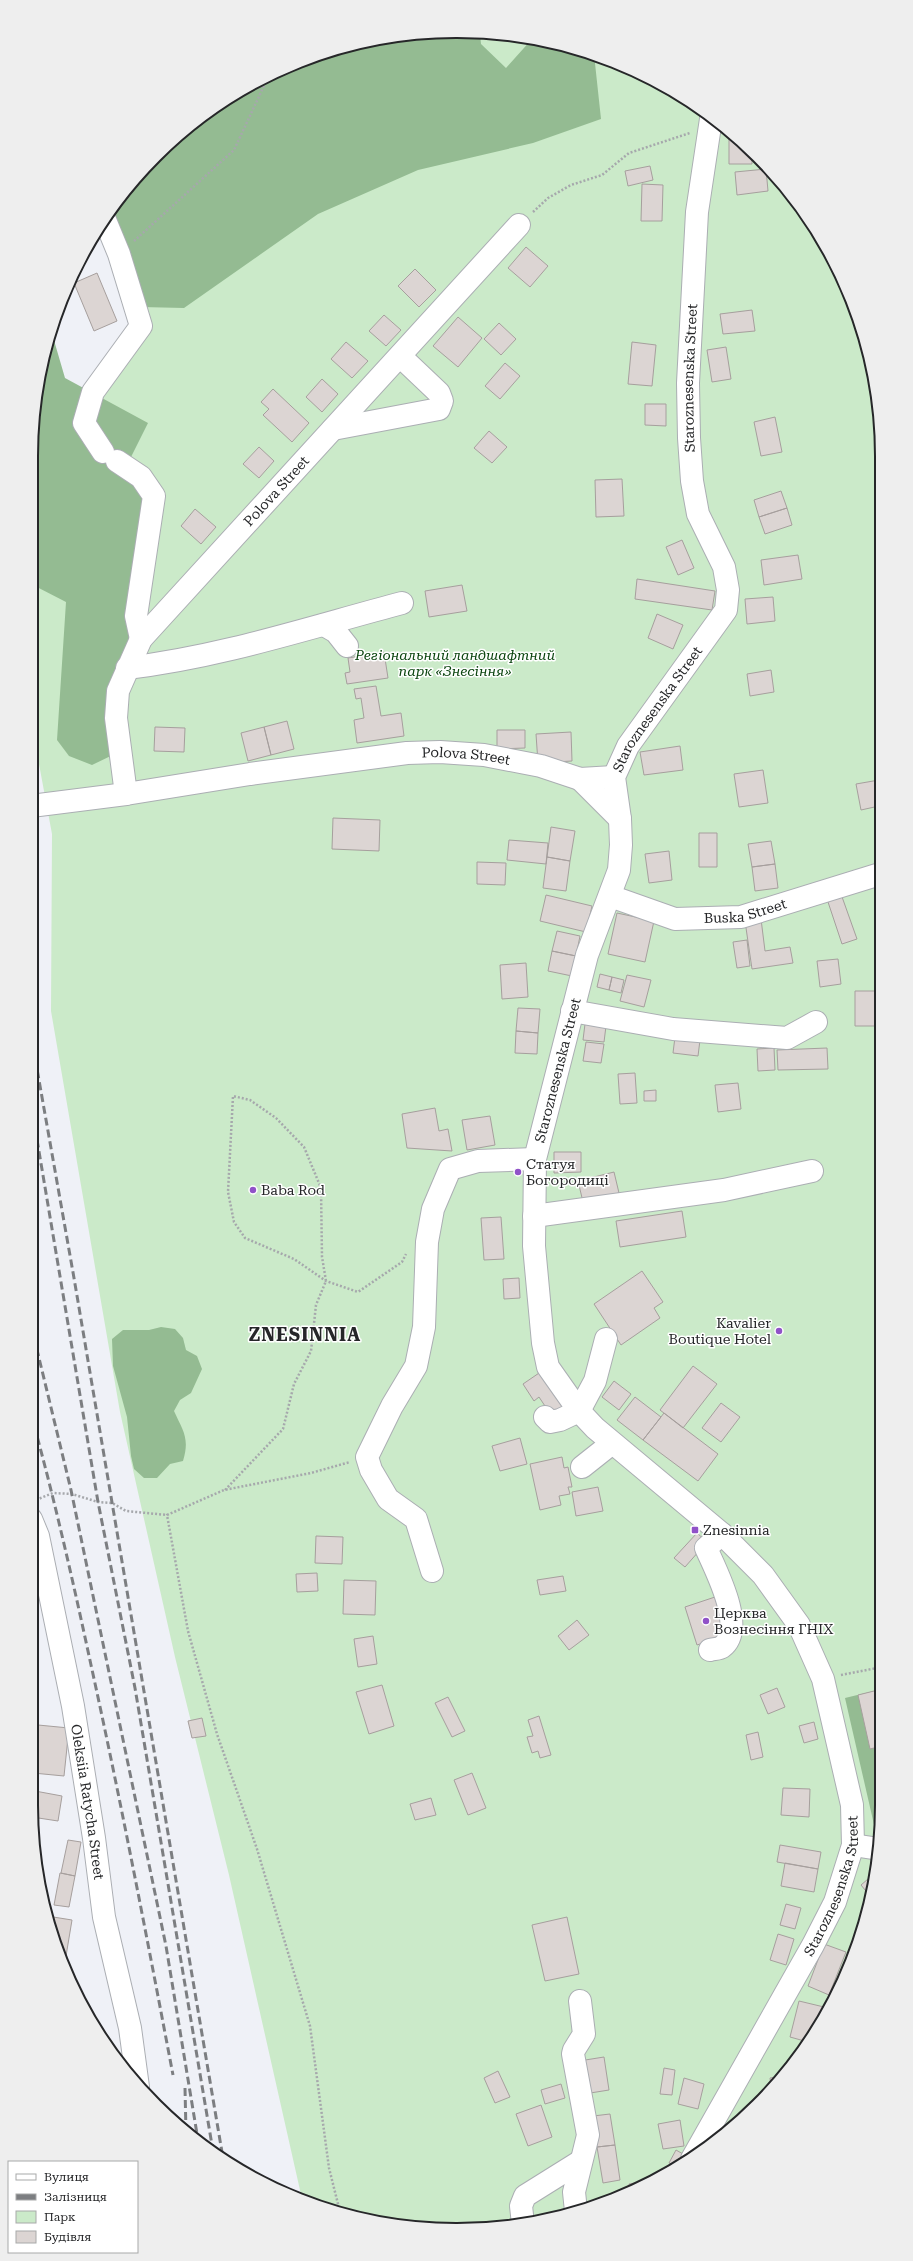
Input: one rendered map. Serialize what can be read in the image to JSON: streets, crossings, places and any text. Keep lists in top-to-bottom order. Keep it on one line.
{"streets":{"street":["Staroznesenska Street","Polova Street","Buska Street","Oleksiia Ratycha Street"]},"crossings":[["Staroznesenska Street","Polova Street"],["Staroznesenska Street","Buska Street"]],"districts":["ZNESINNIA"],"parks":["Регіональний ландшафтний парк «Знесіння»"],"places":{"other":["Статуя Богородиці","Baba Rod","Kavalier Boutique Hotel","Церква Вознесіння ГНІХ"],"transit":["Znesinnia"]},"legend":["Вулиця","Залізниця","Парк","Будівля"]}
